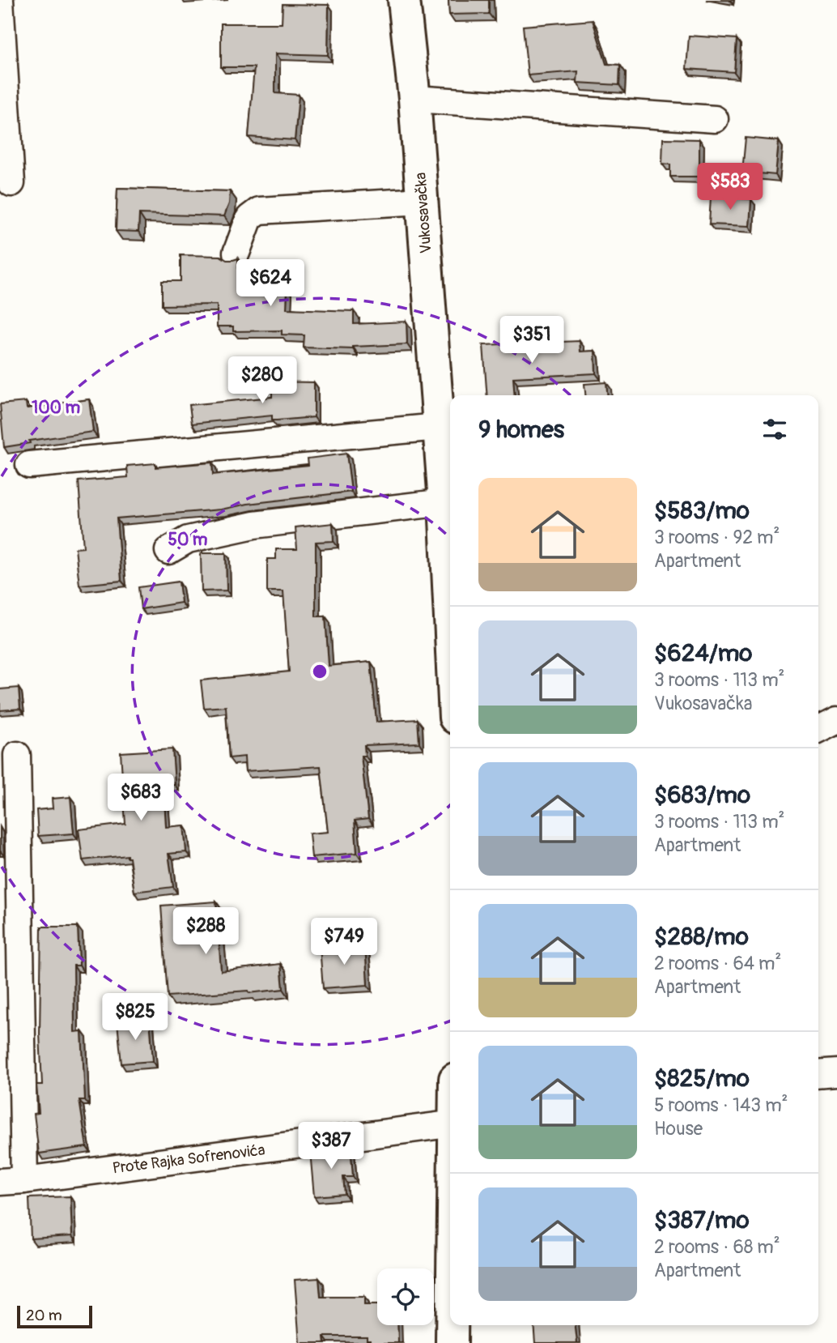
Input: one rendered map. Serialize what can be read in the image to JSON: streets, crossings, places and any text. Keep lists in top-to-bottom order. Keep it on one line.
{"streets":{"main road":["Vukosavačka"],"street":["Prote Rajka Sofrenovića"]},"scale_bar":"20 m","page":{"price":["$583","$624","$351","$280","$683","$288","$749","$825","$387"],"heading":"9 homes","list":[{"name":"$583/mo","note":"3 rooms · 92 m² · Apartment"},{"name":"$624/mo","note":"3 rooms · 113 m² · Vukosavačka"},{"name":"$683/mo","note":"3 rooms · 113 m² · Apartment"},{"name":"$288/mo","note":"2 rooms · 64 m² · Apartment"},{"name":"$825/mo","note":"5 rooms · 143 m² · House"},{"name":"$387/mo","note":"2 rooms · 68 m² · Apartment"}],"scale":"20 m"},"rings":["100 m","50 m"]}
